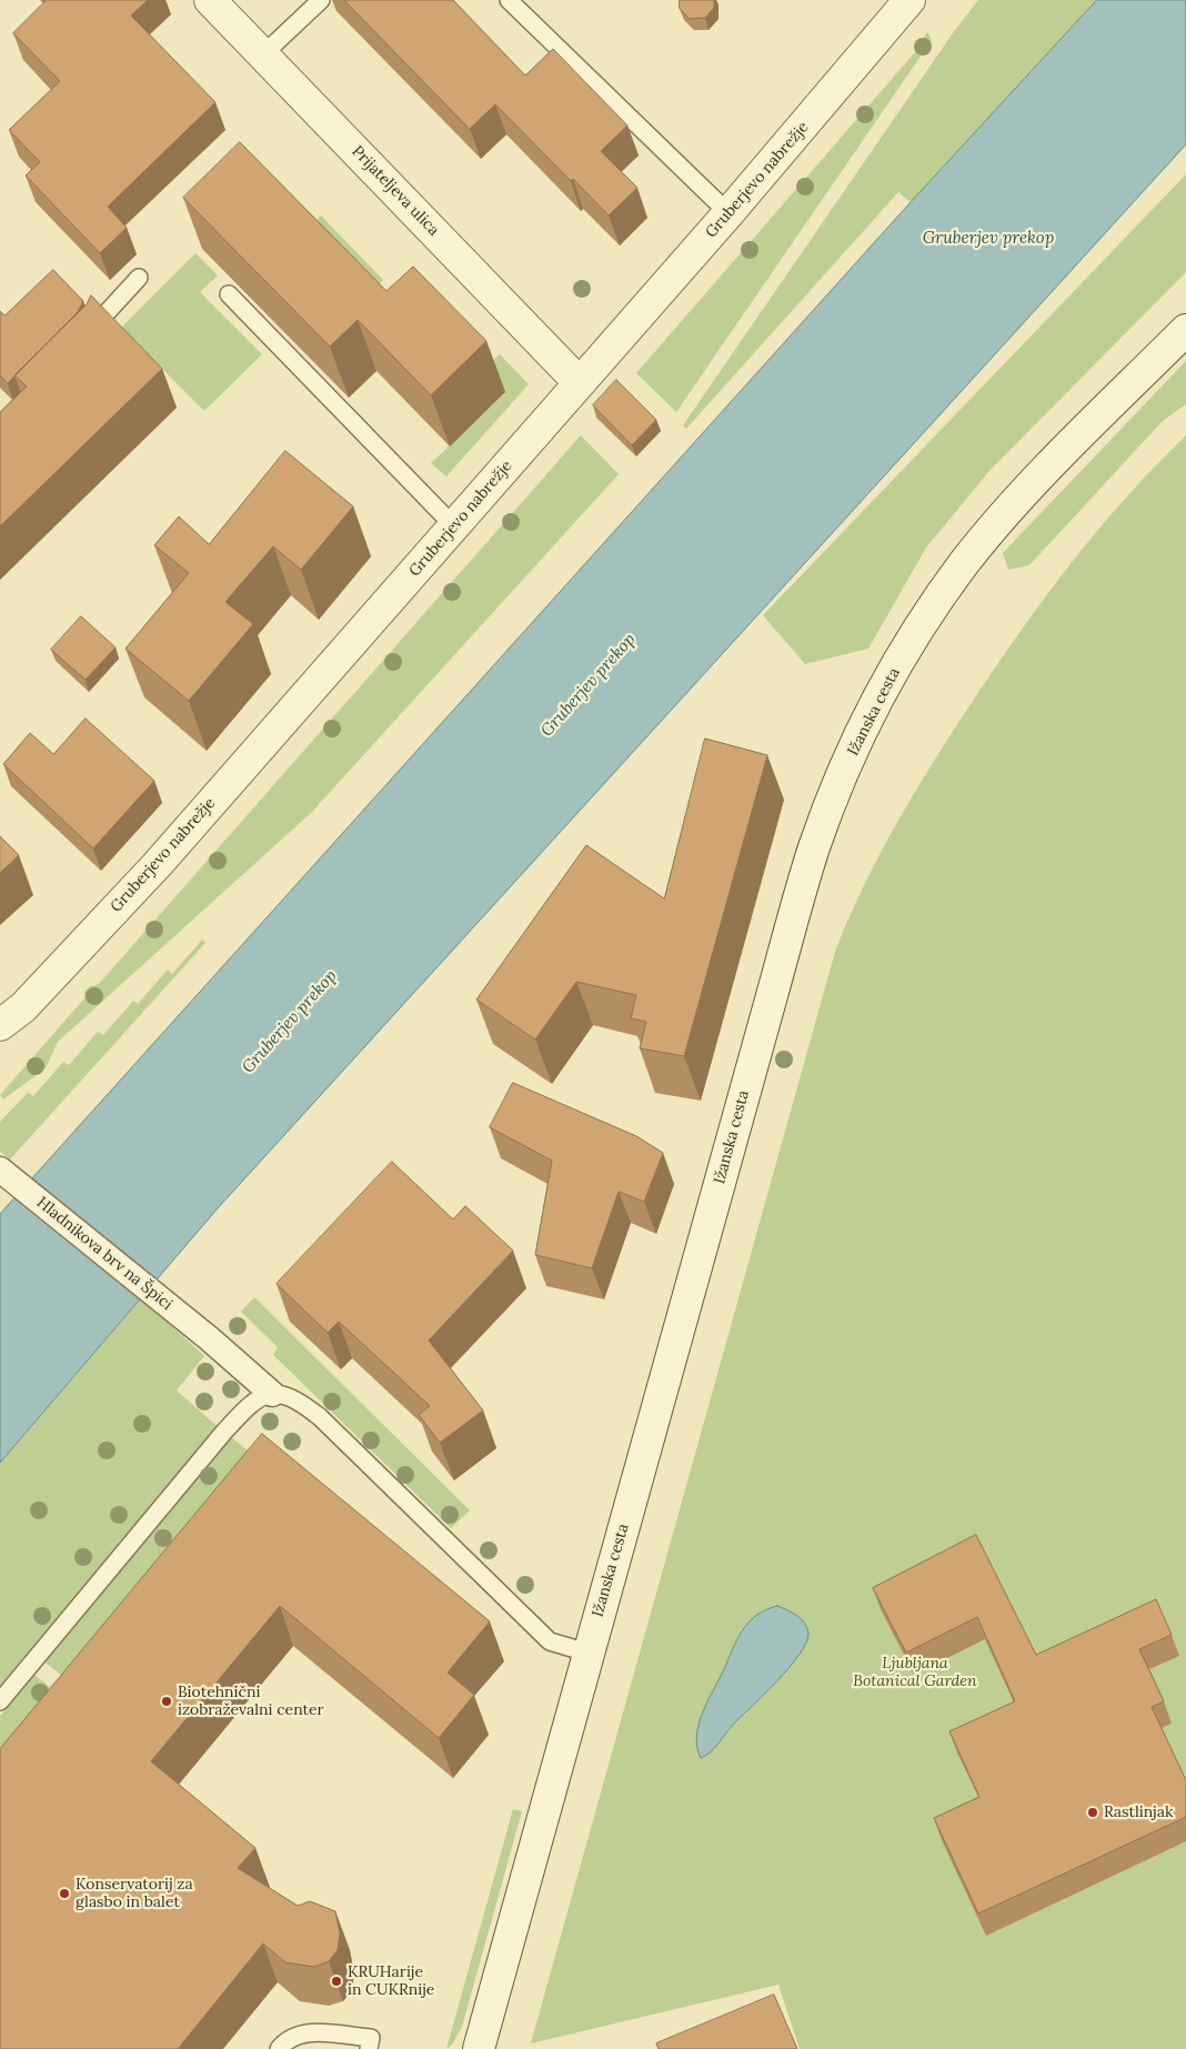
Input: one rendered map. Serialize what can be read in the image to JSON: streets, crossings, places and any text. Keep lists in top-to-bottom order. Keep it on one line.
{"streets":{"street":["Gruberjevo nabrežje","Prijateljeva ulica","Ižanska cesta","Hladnikova brv na Špici"]},"crossings":[["Gruberjevo nabrežje","Prijateljeva ulica"]],"water":["Gruberjev prekop"],"parks":["Ljubljana Botanical Garden"],"places":["Biotehnični izobraževalni center","Rastlinjak","Konservatorij za glasbo in balet","KRUHarije in CUKRnije"]}
